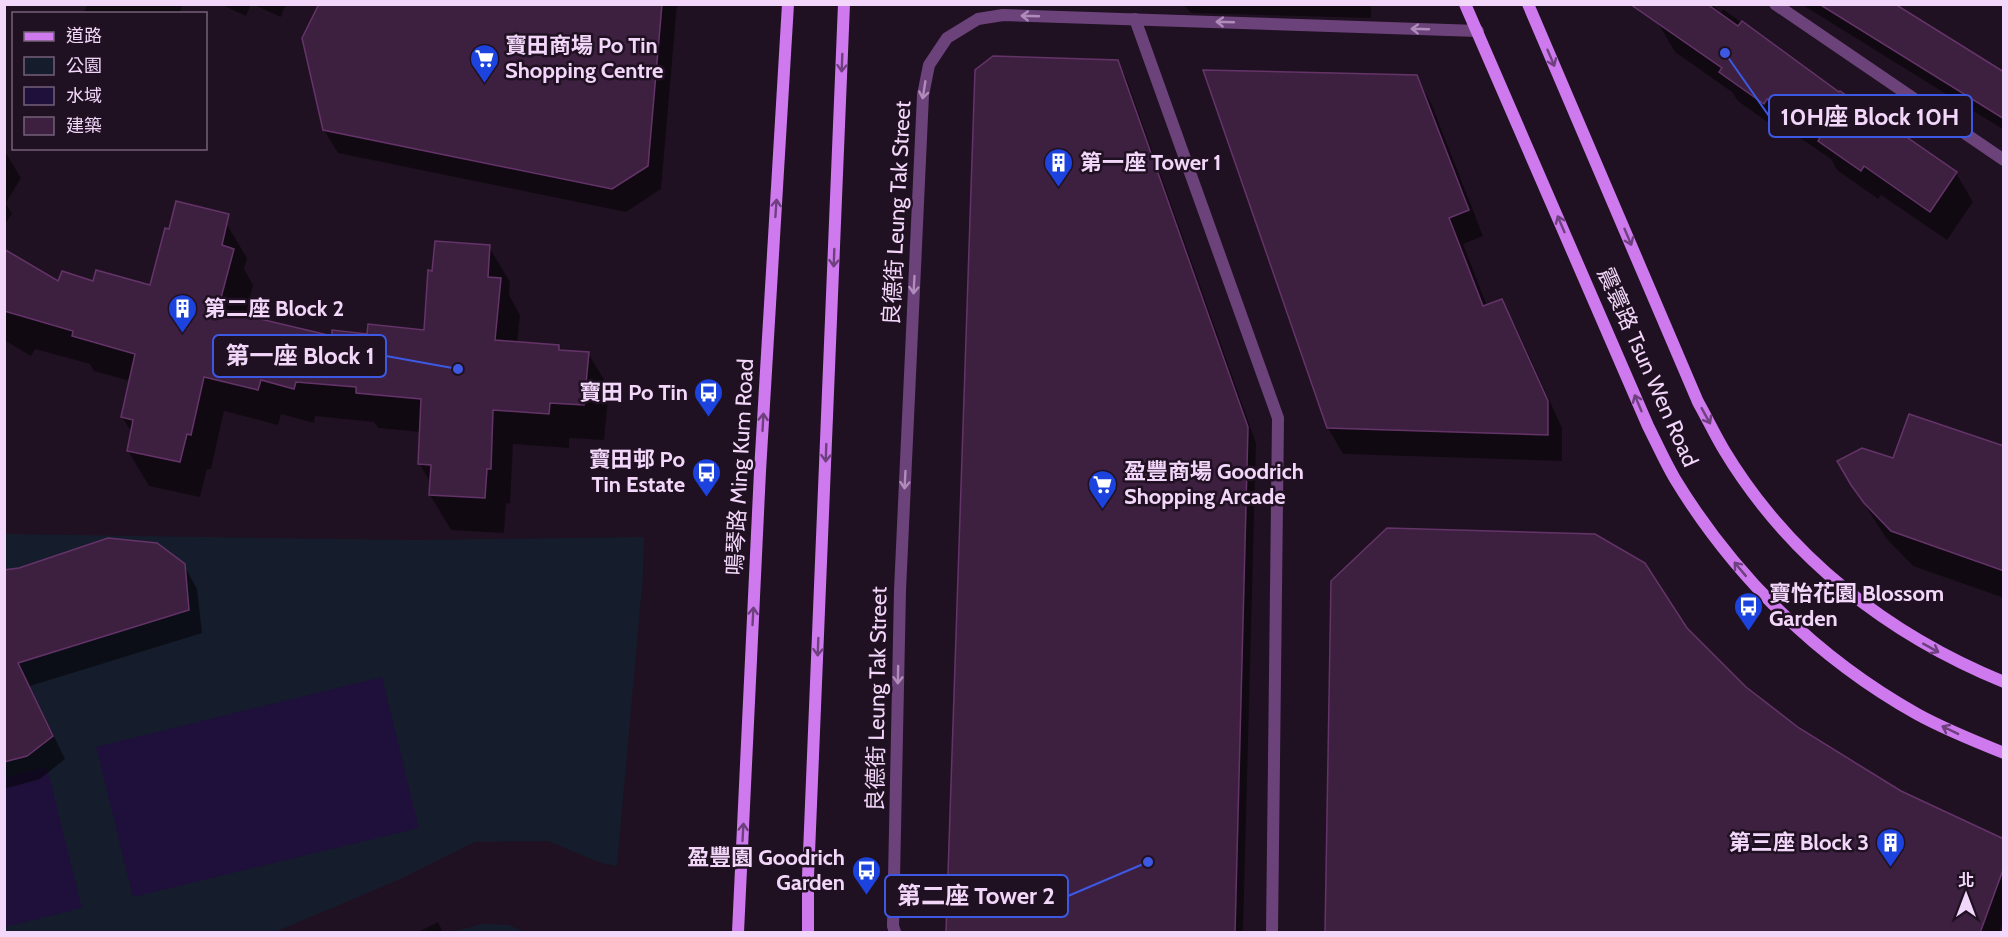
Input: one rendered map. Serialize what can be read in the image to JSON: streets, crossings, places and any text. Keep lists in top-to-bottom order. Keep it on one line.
{"streets":{"main road":["震寰路 Tsun Wen Road","鳴琴路 Ming Kum Road"],"street":["良德街 Leung Tak Street"]},"crossings":[["良德街 Leung Tak Street","震寰路 Tsun Wen Road"]],"places":{"other":["10H座 Block 10H","第一座 Block 1","第二座 Tower 2"],"supermarket":["寶田商場 Po Tin Shopping Centre","盈豐商場 Goodrich Shopping Arcade"],"building":["第一座 Tower 1","第二座 Block 2","第三座 Block 3"],"bus stop":["寶田 Po Tin","寶田邨 Po Tin Estate","寶怡花園 Blossom Garden","盈豐園 Goodrich Garden"]},"legend":["道路","公園","水域","建築"],"north":"top"}
